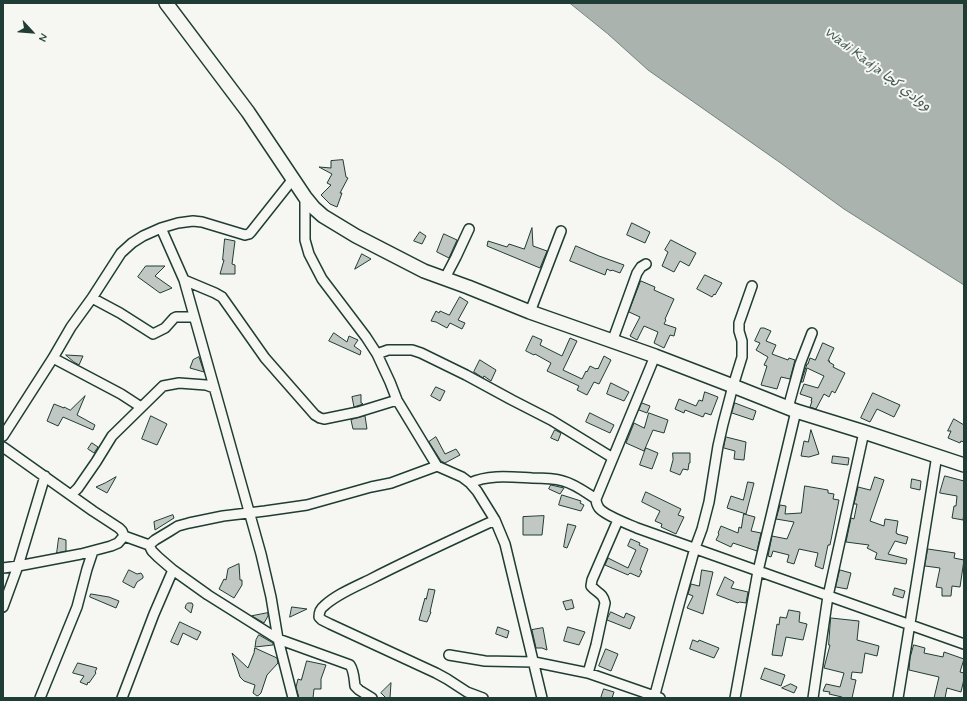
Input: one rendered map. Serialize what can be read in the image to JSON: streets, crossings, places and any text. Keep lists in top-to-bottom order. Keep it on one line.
{"water":["Wadi Kadja ووادي كجا"],"north":"bottom right"}
